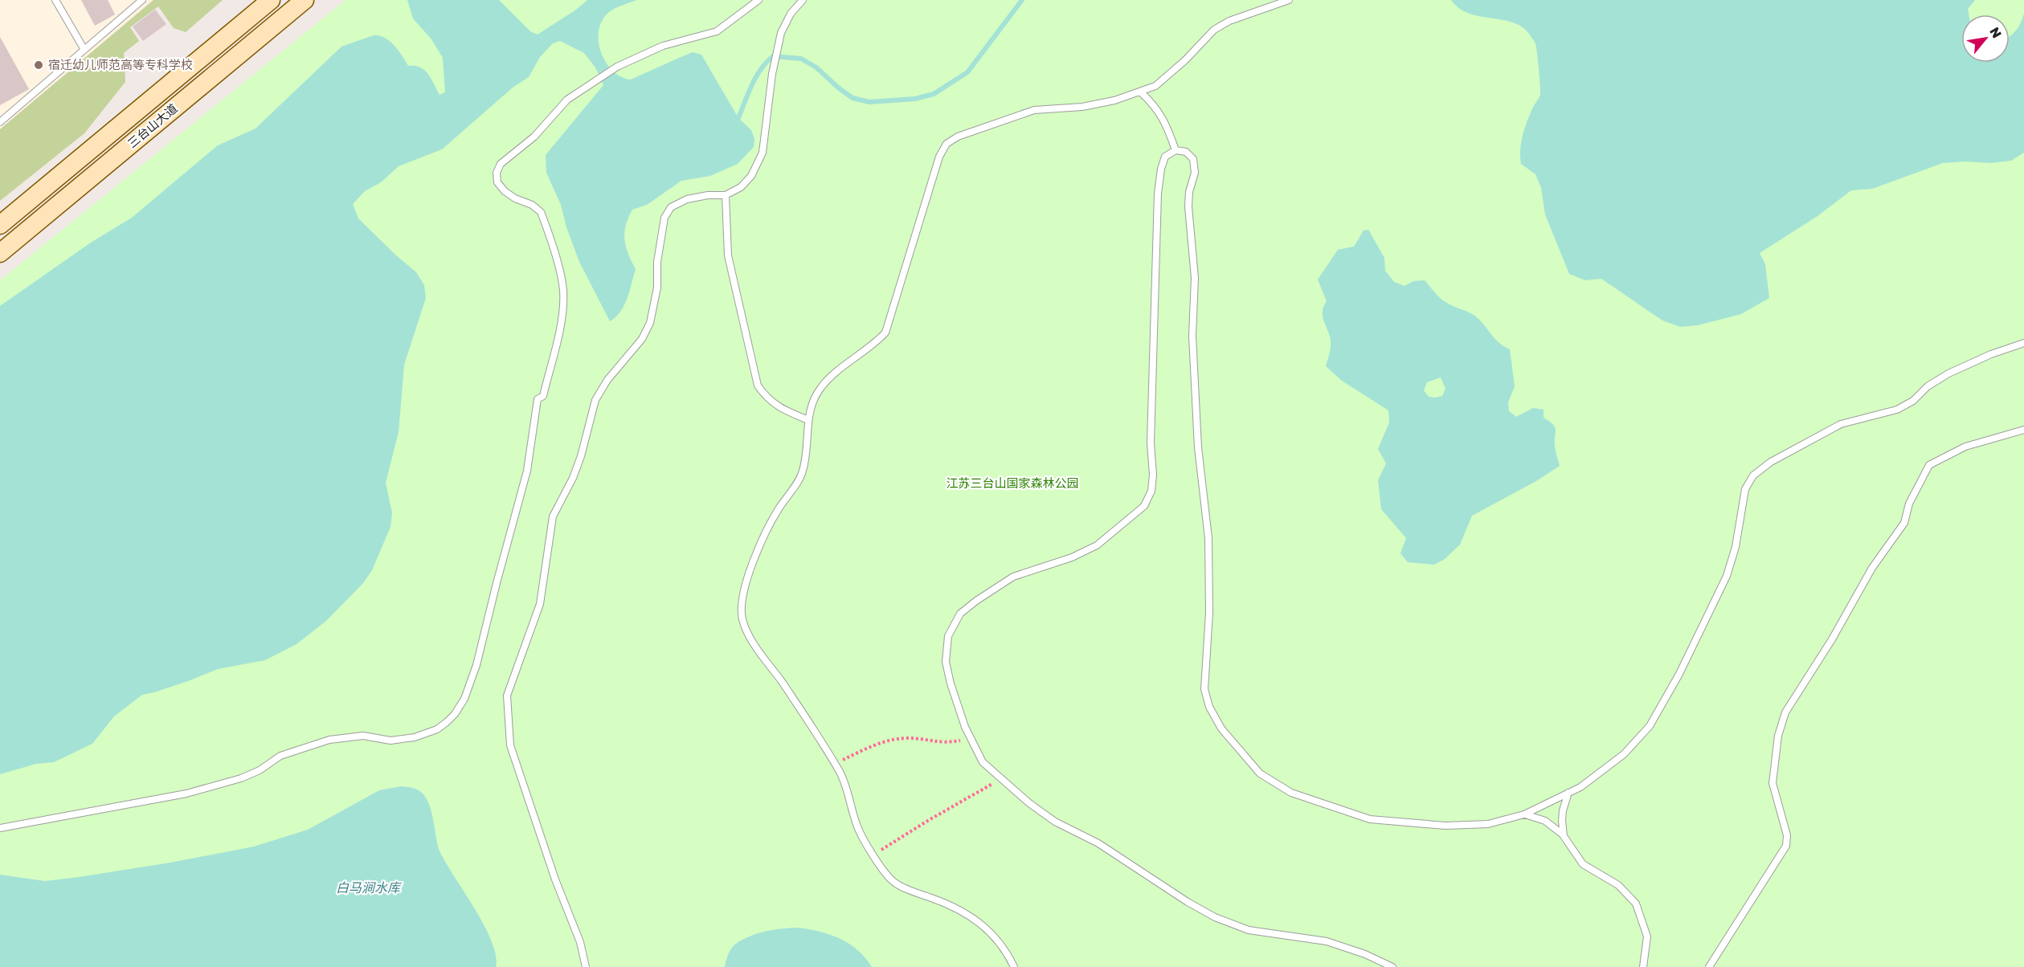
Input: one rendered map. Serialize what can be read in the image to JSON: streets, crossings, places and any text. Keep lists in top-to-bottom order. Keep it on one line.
{"streets":{"main road":["三台山大道"]},"water":["白马涧水库"],"parks":["江苏三台山国家森林公园"],"places":["宿迁幼儿师范高等专科学校"],"north":"top right"}
